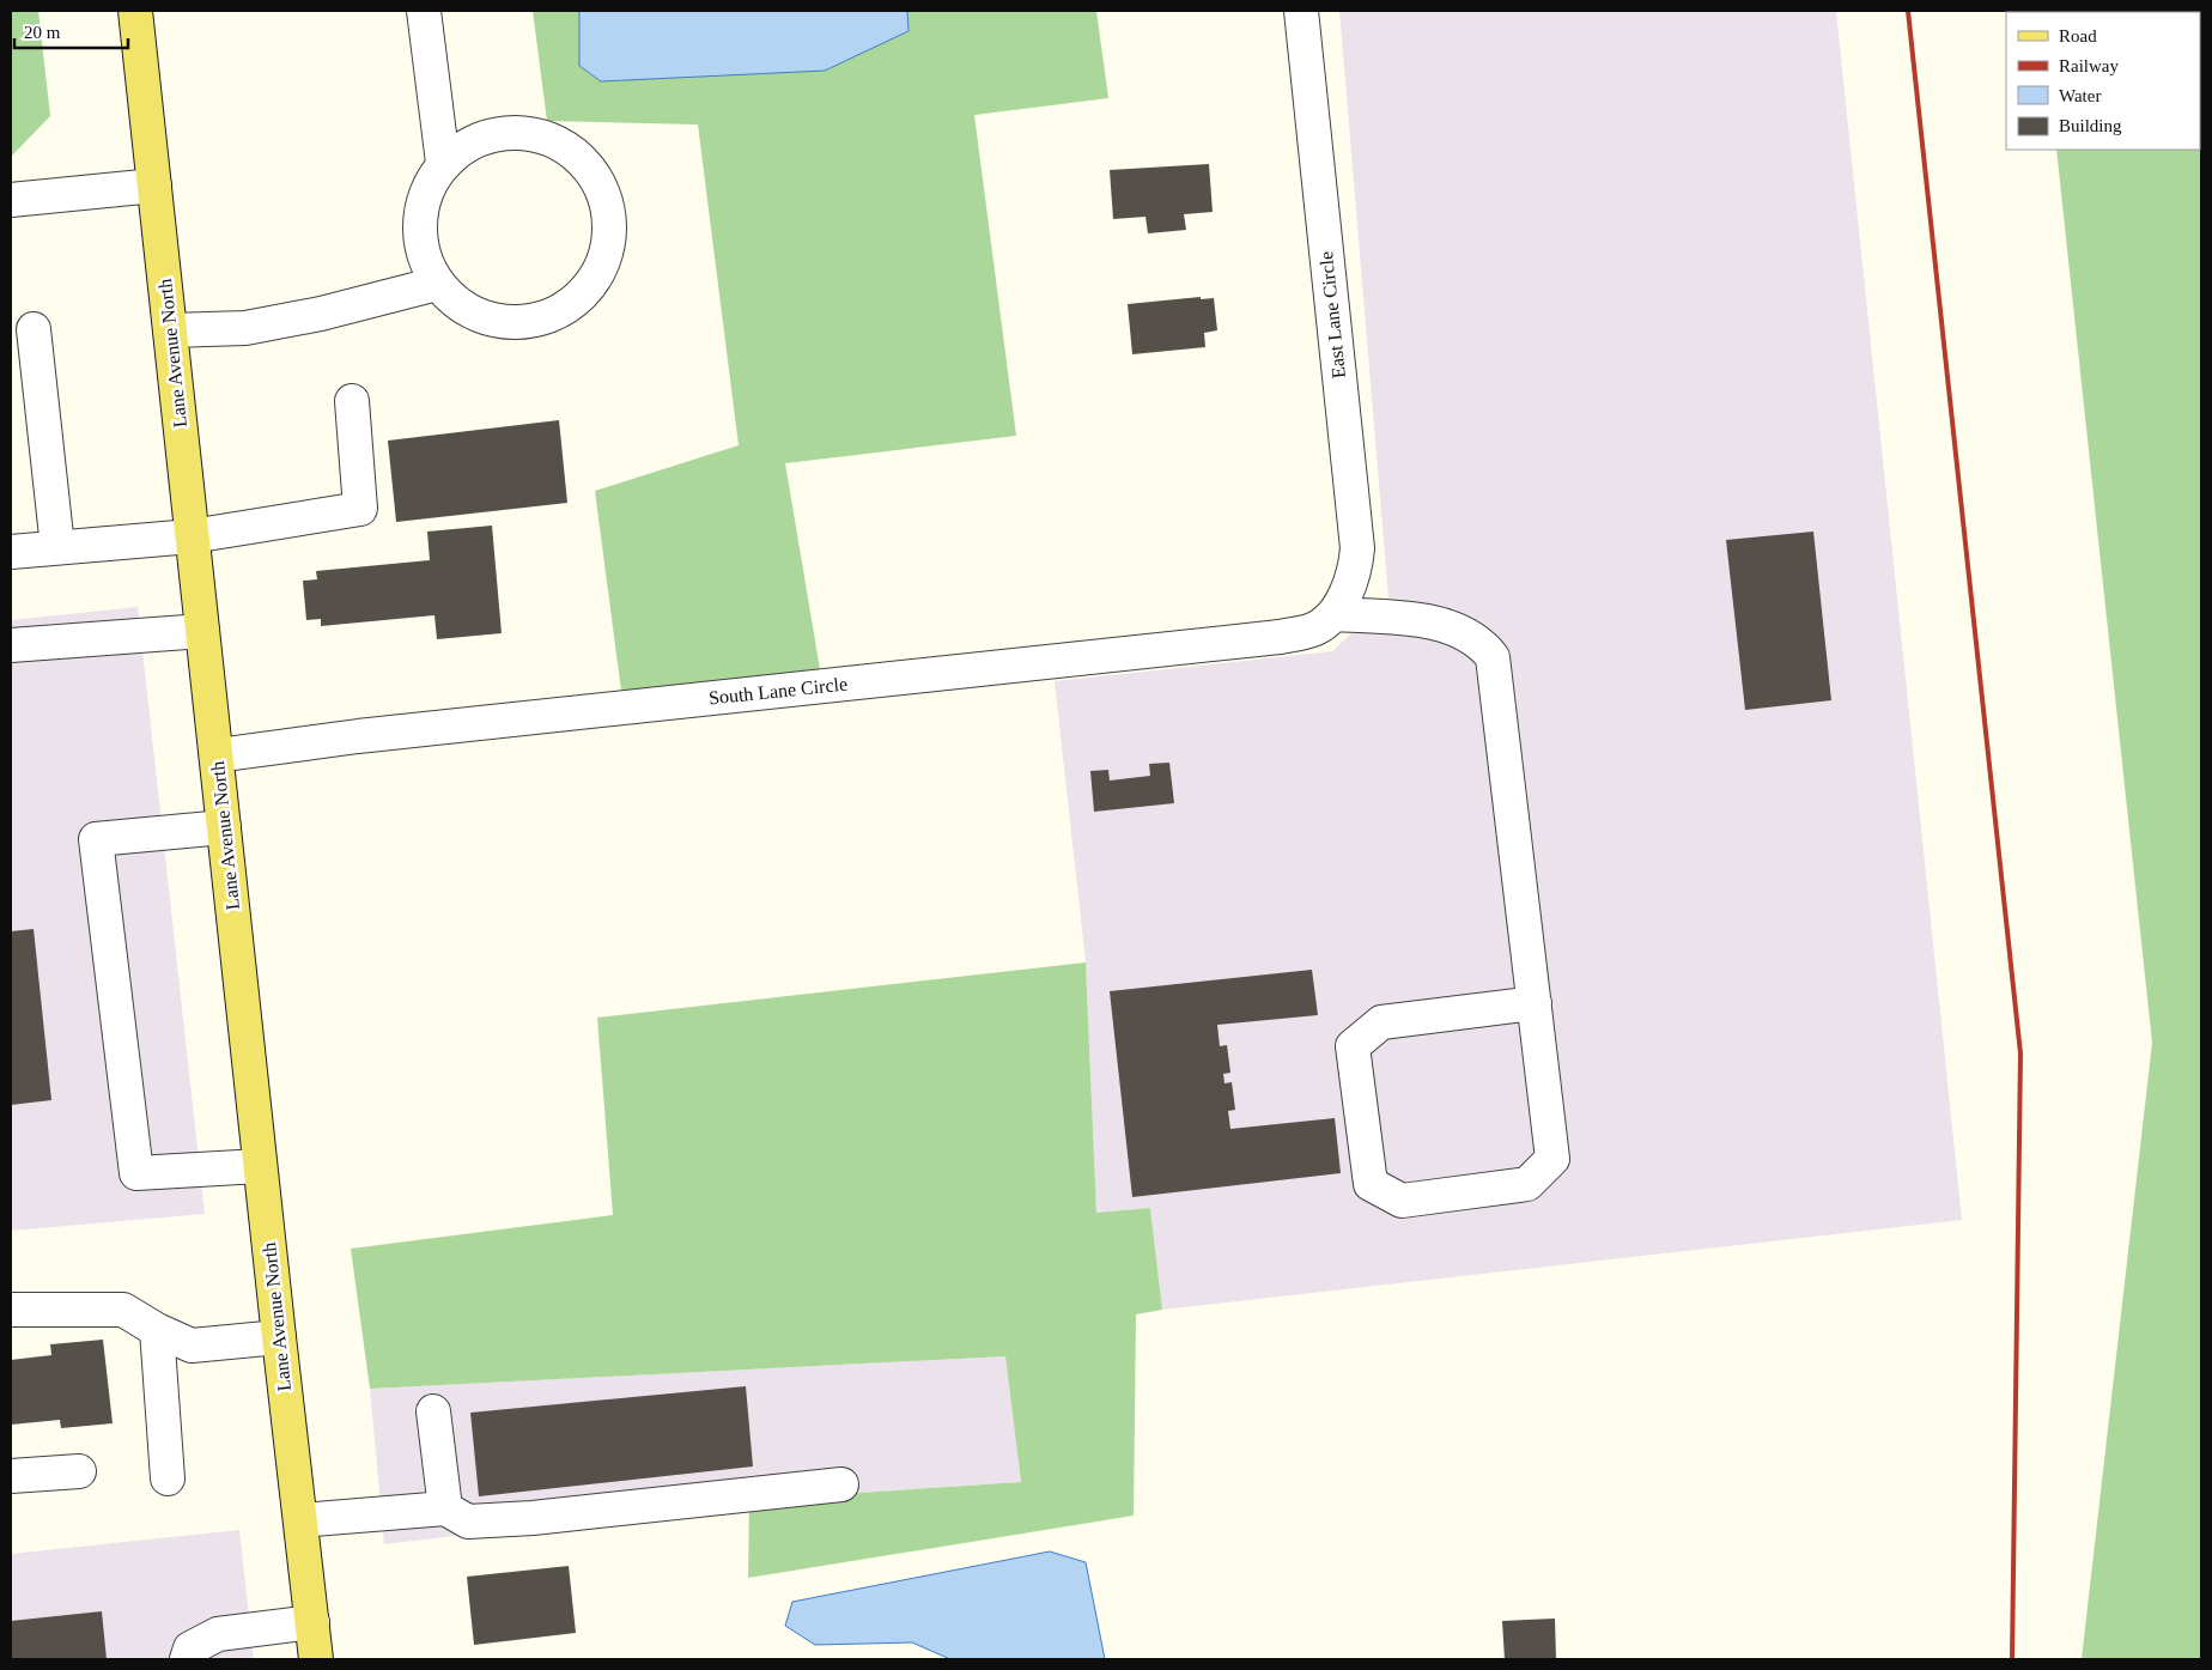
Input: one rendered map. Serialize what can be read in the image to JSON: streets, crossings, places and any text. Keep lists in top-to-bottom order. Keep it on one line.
{"streets":{"main road":["Lane Avenue North"],"street":["East Lane Circle","South Lane Circle"]},"crossings":[["East Lane Circle","South Lane Circle"],["Lane Avenue North","South Lane Circle"]],"legend":["Road","Railway","Water","Building"],"scale_bar":"20 m"}
